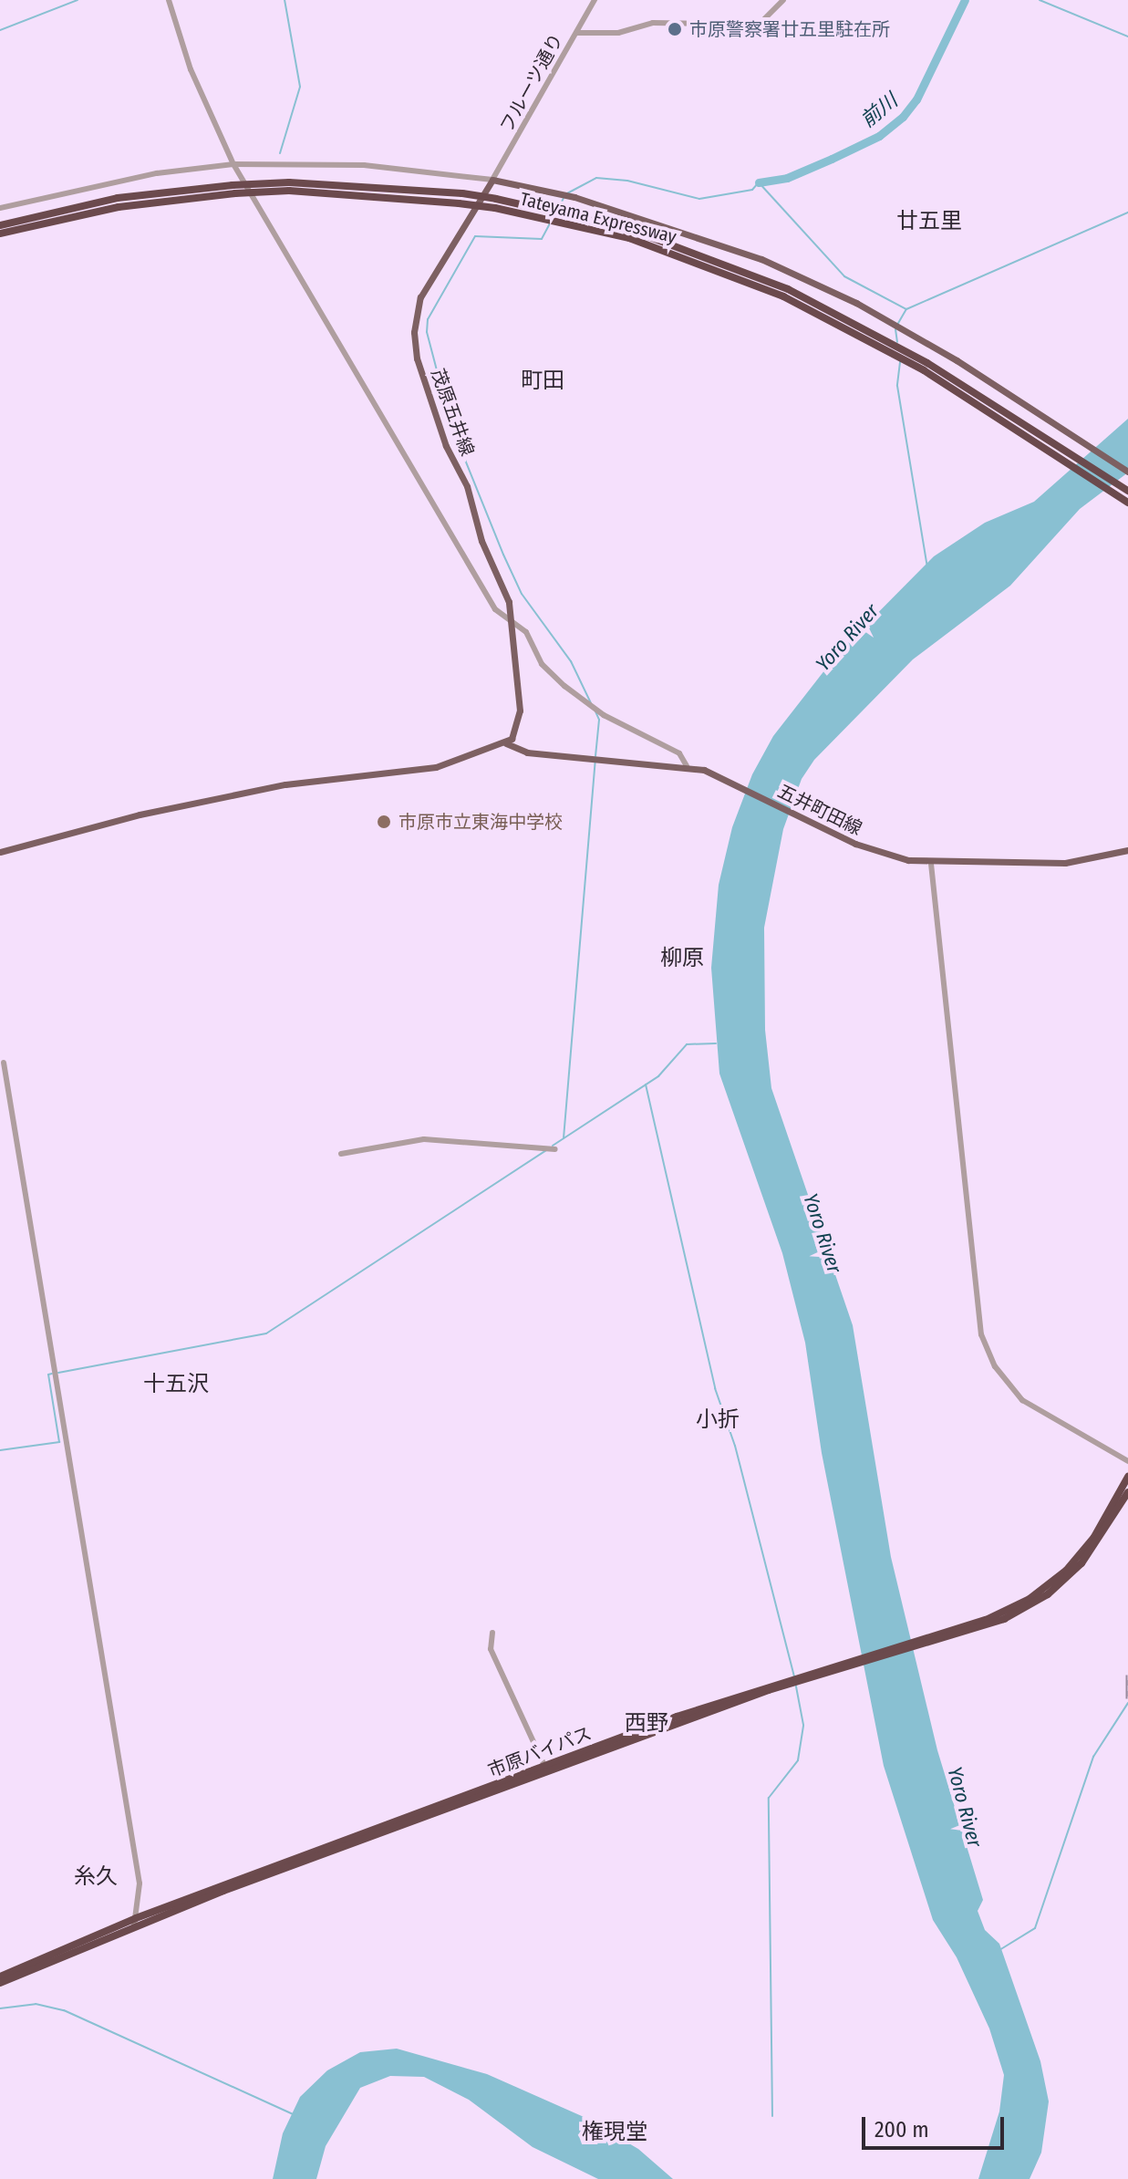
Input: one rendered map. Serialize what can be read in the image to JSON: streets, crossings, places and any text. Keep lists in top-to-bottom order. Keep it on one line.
{"streets":{"highway":["Tateyama Expressway","市原バイパス"],"main road":["茂原五井線","五井町田線"],"street":["フルーツ通り"]},"crossings":[["フルーツ通り","茂原五井線"],["茂原五井線","五井町田線"]],"districts":["廿五里","町田","柳原","十五沢","小折","西野","糸久","権現堂"],"water":["前川","Yoro River"],"places":["市原警察署廿五里駐在所","市原市立東海中学校"],"scale_bar":"200 m"}
